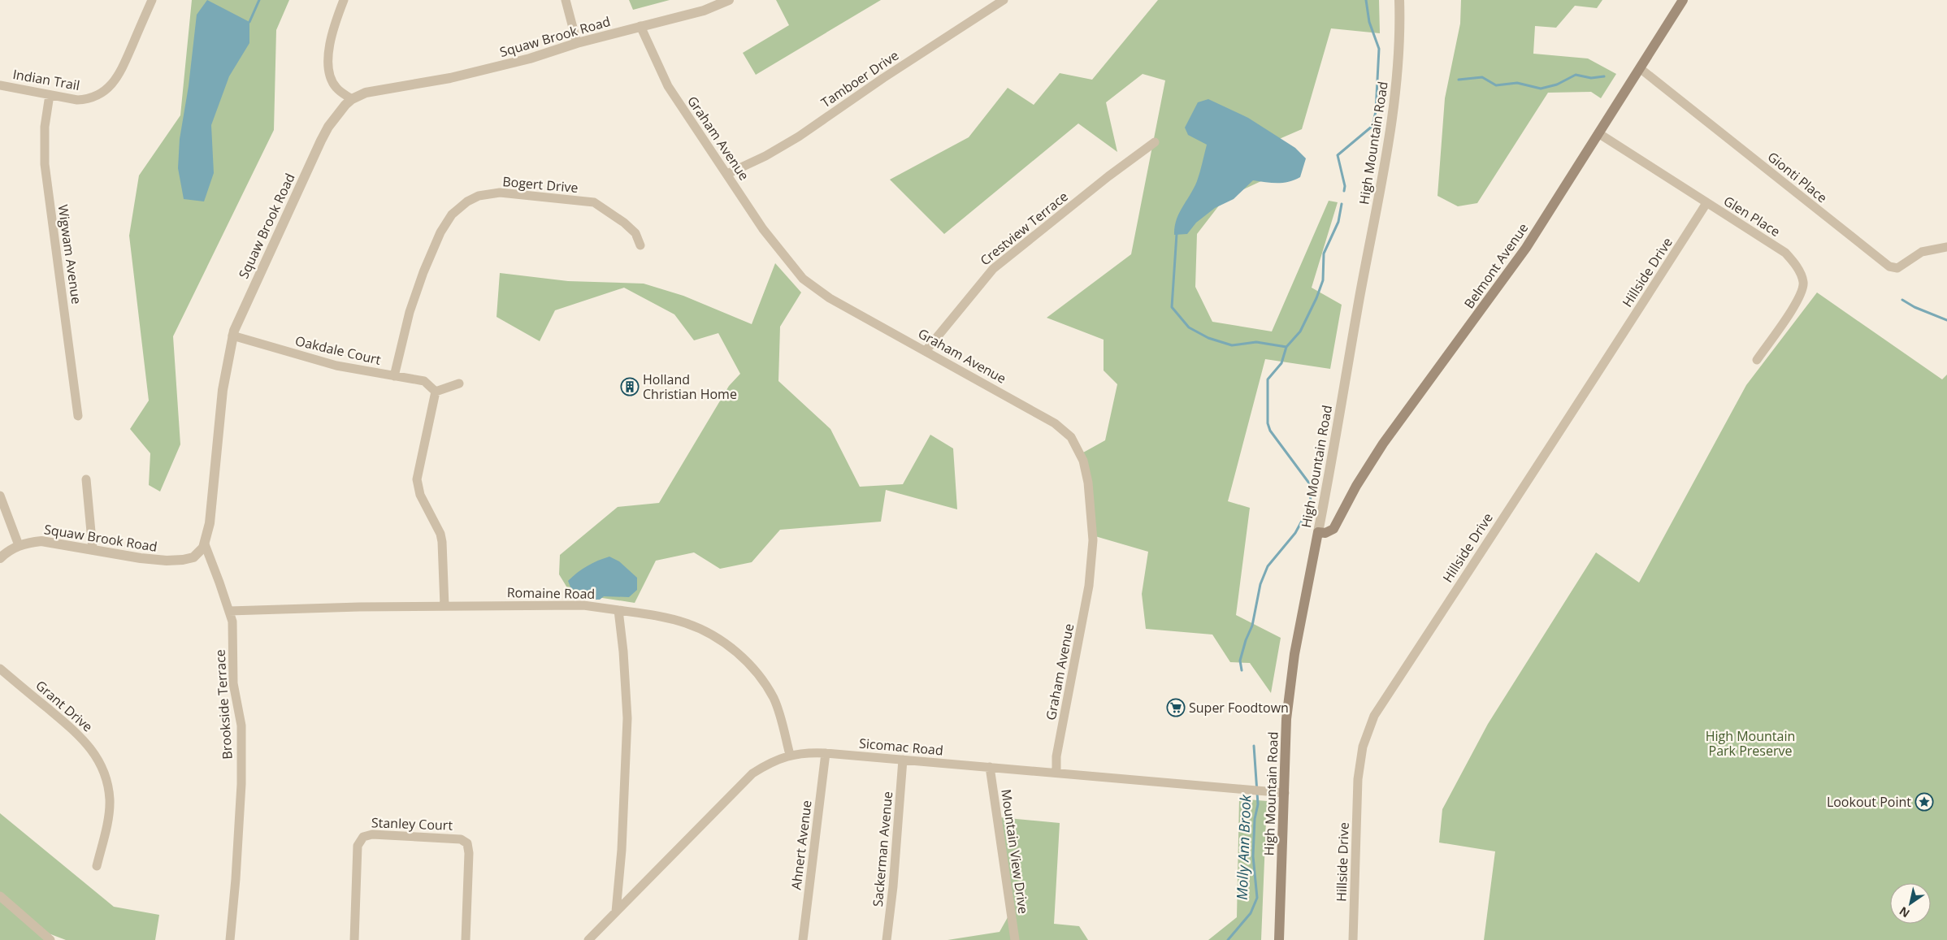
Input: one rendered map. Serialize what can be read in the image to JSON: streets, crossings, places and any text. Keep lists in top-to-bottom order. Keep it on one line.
{"streets":{"main road":["High Mountain Road","Belmont Avenue"],"street":["Squaw Brook Road","Tamboer Drive","Indian Trail","Graham Avenue","Gionti Place","Bogert Drive","Glen Place","Crestview Terrace","Wigwam Avenue","Hillside Drive","Oakdale Court","Romaine Road","Brookside Terrace","Grant Drive","Sicomac Road","Stanley Court","Ahnert Avenue","Sackerman Avenue","Mountain View Drive"]},"crossings":[["Squaw Brook Road","Graham Avenue"],["Squaw Brook Road","Oakdale Court"],["Squaw Brook Road","Brookside Terrace"],["Tamboer Drive","Graham Avenue"],["Indian Trail","Wigwam Avenue"],["Graham Avenue","Crestview Terrace"],["Graham Avenue","Sicomac Road"],["High Mountain Road","Belmont Avenue"],["High Mountain Road","Sicomac Road"],["Gionti Place","Belmont Avenue"],["Bogert Drive","Oakdale Court"],["Glen Place","Belmont Avenue"],["Glen Place","Hillside Drive"],["Romaine Road","Brookside Terrace"],["Romaine Road","Sicomac Road"],["Sicomac Road","Ahnert Avenue"],["Sicomac Road","Sackerman Avenue"],["Sicomac Road","Mountain View Drive"]],"water":["Molly Ann Brook"],"parks":["High Mountain Park Preserve"],"places":{"building":["Holland Christian Home"],"supermarket":["Super Foodtown"],"place":["Lookout Point"]},"north":"bottom left"}
